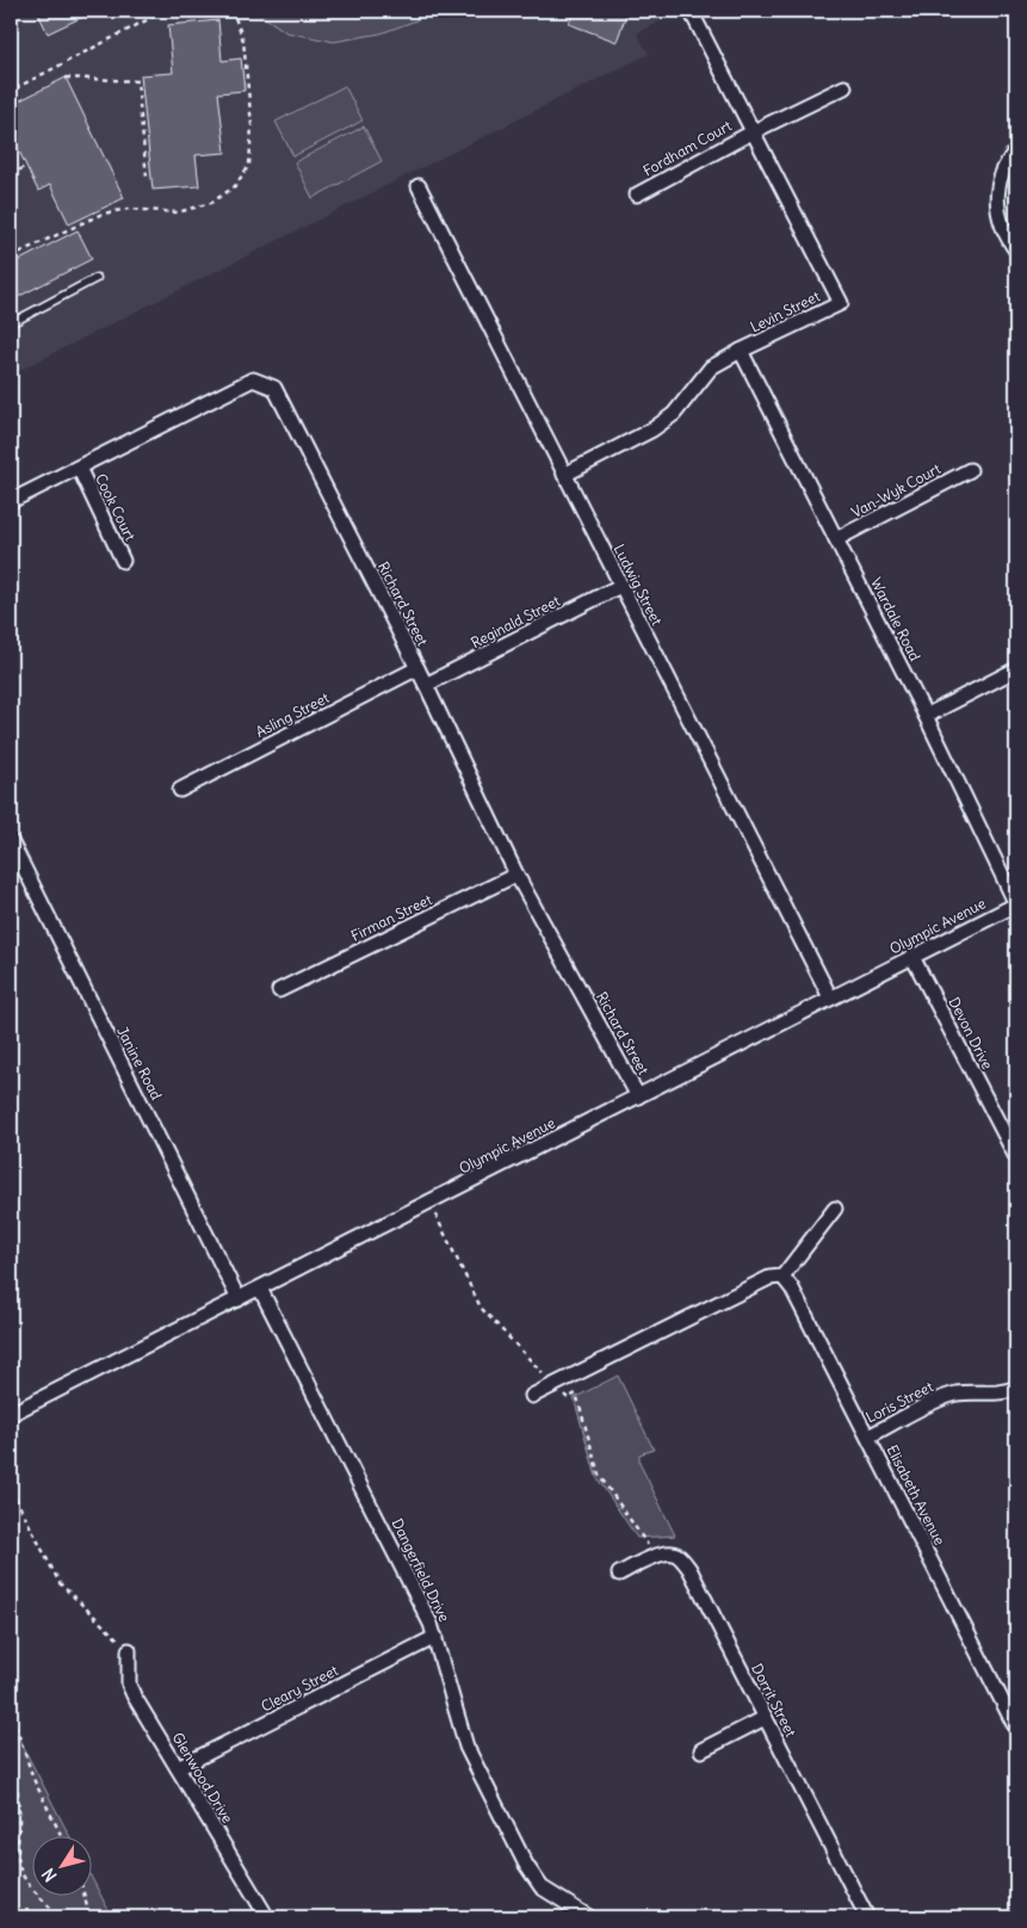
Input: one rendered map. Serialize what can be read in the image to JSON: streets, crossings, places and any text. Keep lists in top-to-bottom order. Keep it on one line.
{"streets":{"street":["Fordham Court","Levin Street","Van-Wyk Court","Cook Court","Ludwig Street","Richard Street","Wardale Road","Reginald Street","Asling Street","Firman Street","Olympic Avenue","Devon Drive","Janine Road","Loris Street","Elisabeth Avenue","Dangerfield Drive","Cleary Street","Dorrit Street","Glenwood Drive"]},"crossings":[["Fordham Court","Levin Street"],["Levin Street","Ludwig Street"],["Levin Street","Wardale Road"],["Van-Wyk Court","Wardale Road"],["Cook Court","Richard Street"],["Ludwig Street","Reginald Street"],["Ludwig Street","Olympic Avenue"],["Richard Street","Reginald Street"],["Richard Street","Asling Street"],["Richard Street","Firman Street"],["Richard Street","Olympic Avenue"],["Wardale Road","Olympic Avenue"],["Olympic Avenue","Devon Drive"],["Olympic Avenue","Janine Road"],["Olympic Avenue","Dangerfield Drive"],["Loris Street","Elisabeth Avenue"],["Dangerfield Drive","Cleary Street"],["Cleary Street","Glenwood Drive"]],"north":"bottom left"}
